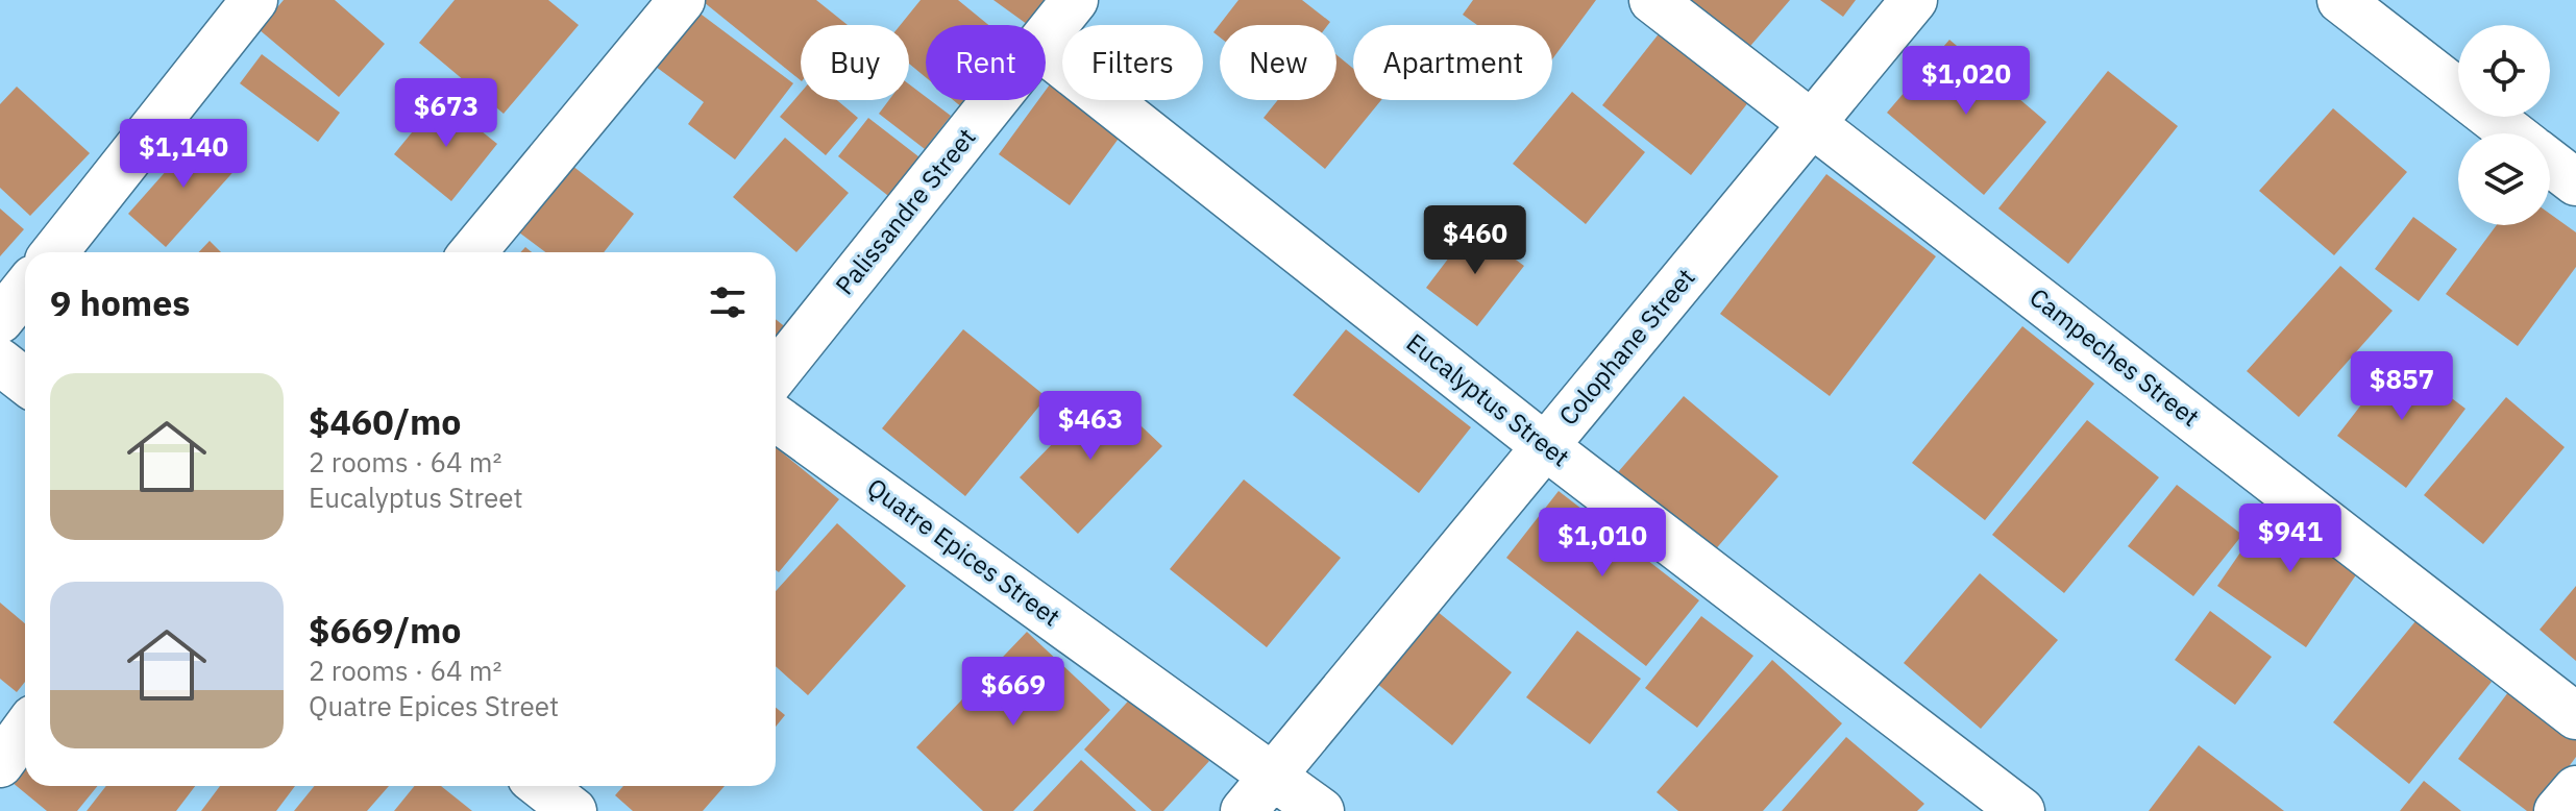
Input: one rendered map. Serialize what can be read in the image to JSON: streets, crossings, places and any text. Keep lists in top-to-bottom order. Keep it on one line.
{"streets":{"street":["Palissandre Street","Colophane Street","Campeches Street","Eucalyptus Street","Quatre Epices Street"]},"crossings":[["Colophane Street","Campeches Street"],["Colophane Street","Eucalyptus Street"],["Colophane Street","Quatre Epices Street"]],"page":{"chip":["Buy","Rent","Filters","New","Apartment"],"price":["$1,020","$673","$1,140","$460","$857","$463","$941","$1,010","$669"],"heading":"9 homes","list":[{"name":"$460/mo","note":"2 rooms · 64 m² · Eucalyptus Street"},{"name":"$669/mo","note":"2 rooms · 64 m² · Quatre Epices Street"}]}}
